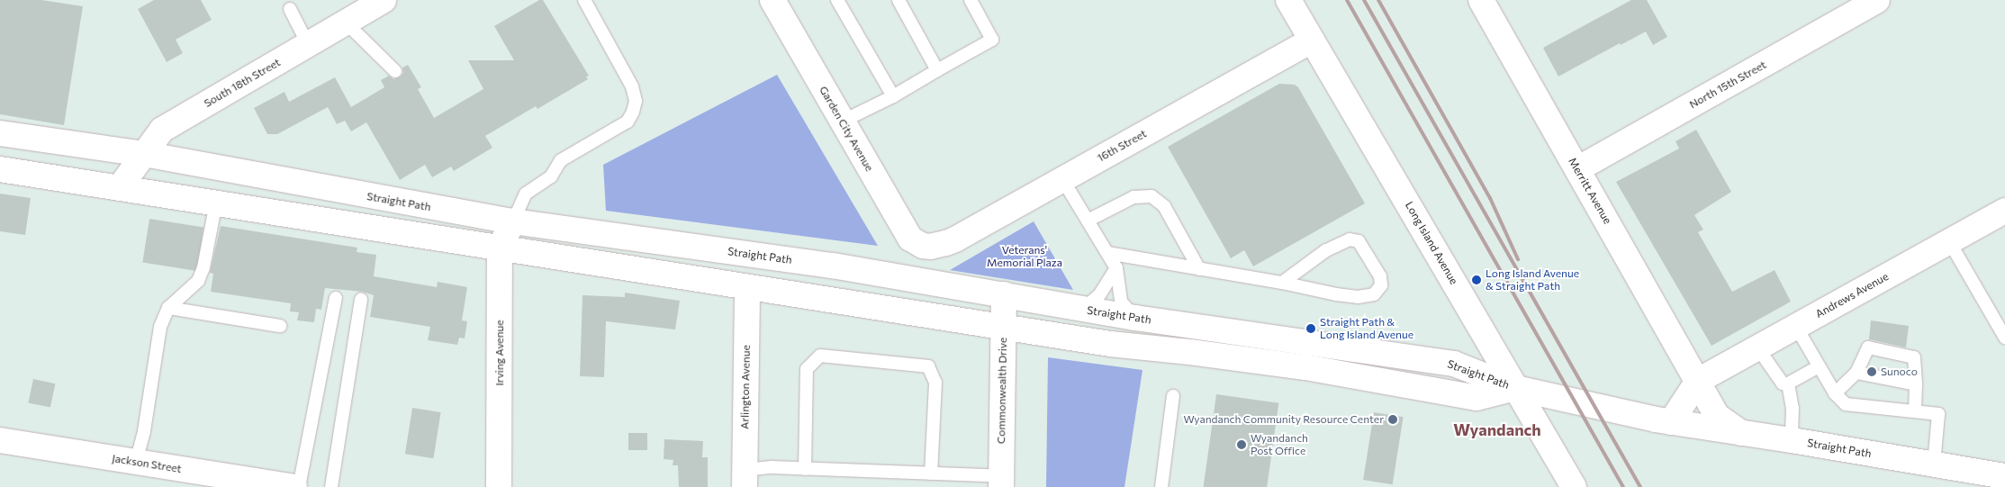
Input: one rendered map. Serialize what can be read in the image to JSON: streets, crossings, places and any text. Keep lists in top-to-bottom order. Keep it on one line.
{"streets":{"street":["South 18th Street","North 15th Street","Garden City Avenue","16th Street","Merritt Avenue","Straight Path","Long Island Avenue","Andrews Avenue","Irving Avenue","Arlington Avenue","Commonwealth Drive","Jackson Street"]},"crossings":[["South 18th Street","Straight Path"],["North 15th Street","Merritt Avenue"],["Garden City Avenue","16th Street"],["16th Street","Long Island Avenue"],["Merritt Avenue","Straight Path"],["Merritt Avenue","Andrews Avenue"],["Straight Path","Long Island Avenue"],["Straight Path","Irving Avenue"],["Straight Path","Arlington Avenue"],["Straight Path","Commonwealth Drive"]],"districts":["Wyandanch"],"parks":["Veterans' Memorial Plaza"],"places":["Long Island Avenue & Straight Path","Straight Path & Long Island Avenue","Sunoco","Wyandanch Community Resource Center","Wyandanch Post Office"]}
